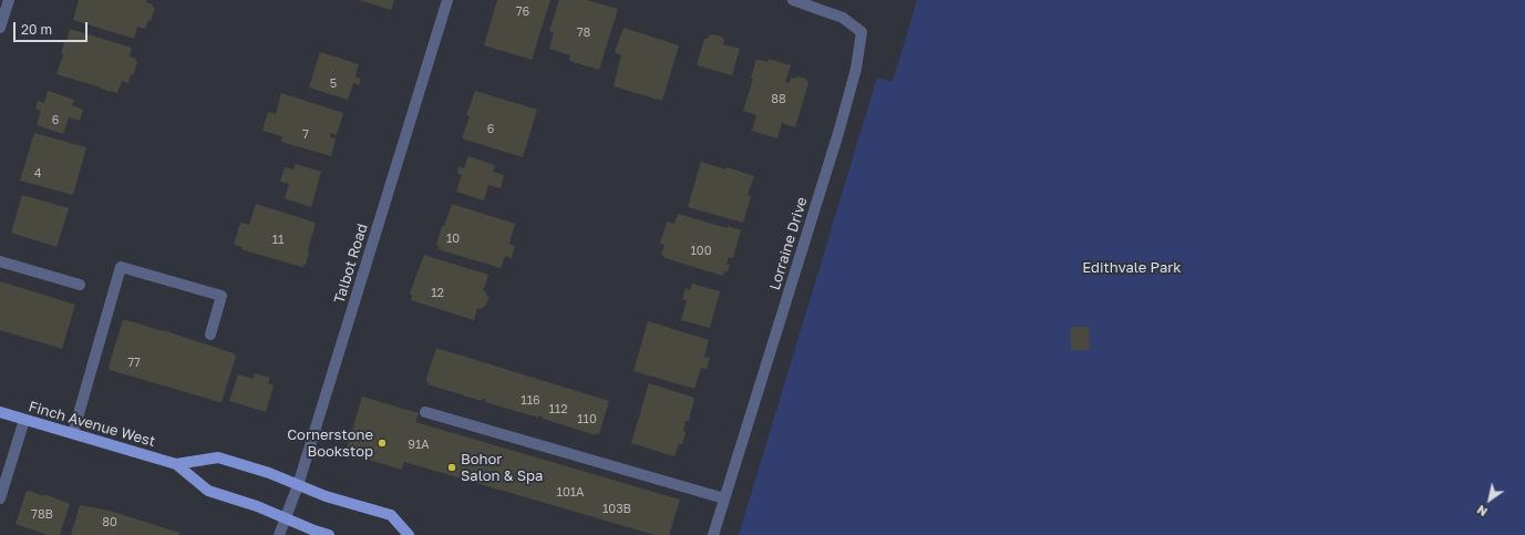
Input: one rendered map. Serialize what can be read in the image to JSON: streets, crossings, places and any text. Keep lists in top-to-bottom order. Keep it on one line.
{"streets":{"main road":["Finch Avenue West"],"street":["Lorraine Drive","Talbot Road"]},"crossings":[["Talbot Road","Finch Avenue West"]],"parks":["Edithvale Park"],"places":["Cornerstone Bookstop","Bohor Salon & Spa"],"house_numbers":["76","78","5","88","6","6","7","4","10","11","100","12","77","116","112","110","91A","101A","103B","78B","80"],"scale_bar":"20 m","north":"bottom left"}
